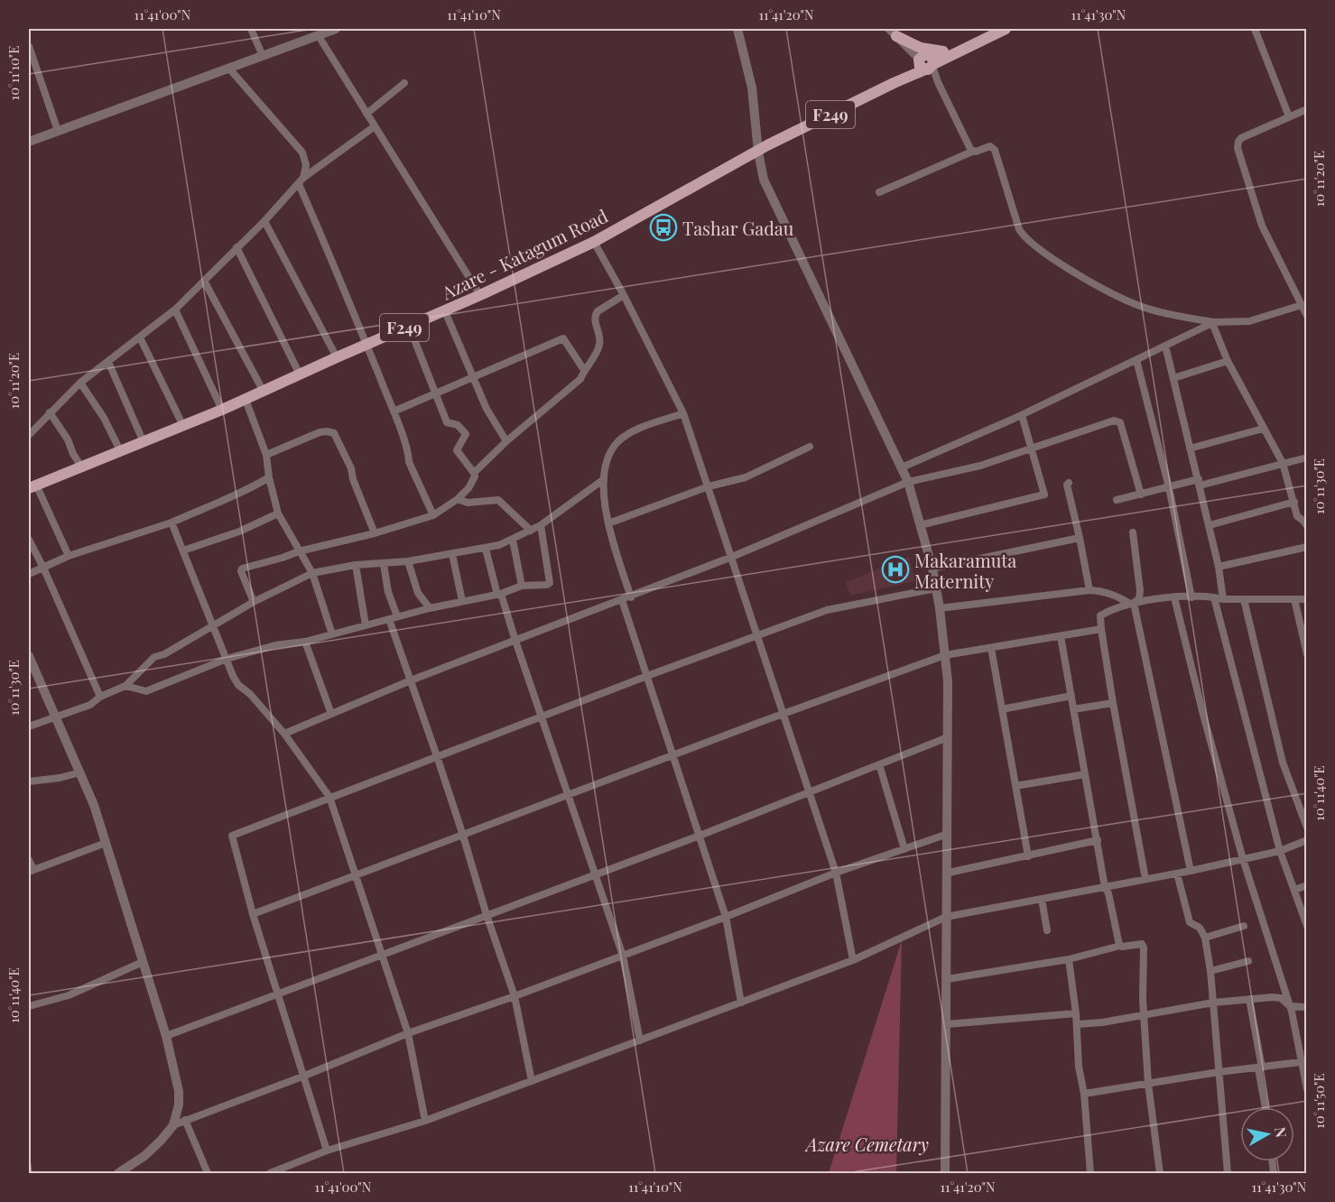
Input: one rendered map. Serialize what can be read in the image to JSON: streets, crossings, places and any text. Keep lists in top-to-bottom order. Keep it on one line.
{"streets":{"main road":["F249","Azare - Katagum Road"]},"parks":["Azare Cemetary"],"places":{"bus stop":["Tashar Gadau"],"hospital":["Makaramuta Maternity"]},"north":"right","coordinates":["11°41'00\"N","11°41'10\"N","11°41'20\"N","11°41'30\"N","10°11'10\"E","10°11'20\"E","10°11'30\"E","10°11'40\"E","10°11'50\"E"]}
